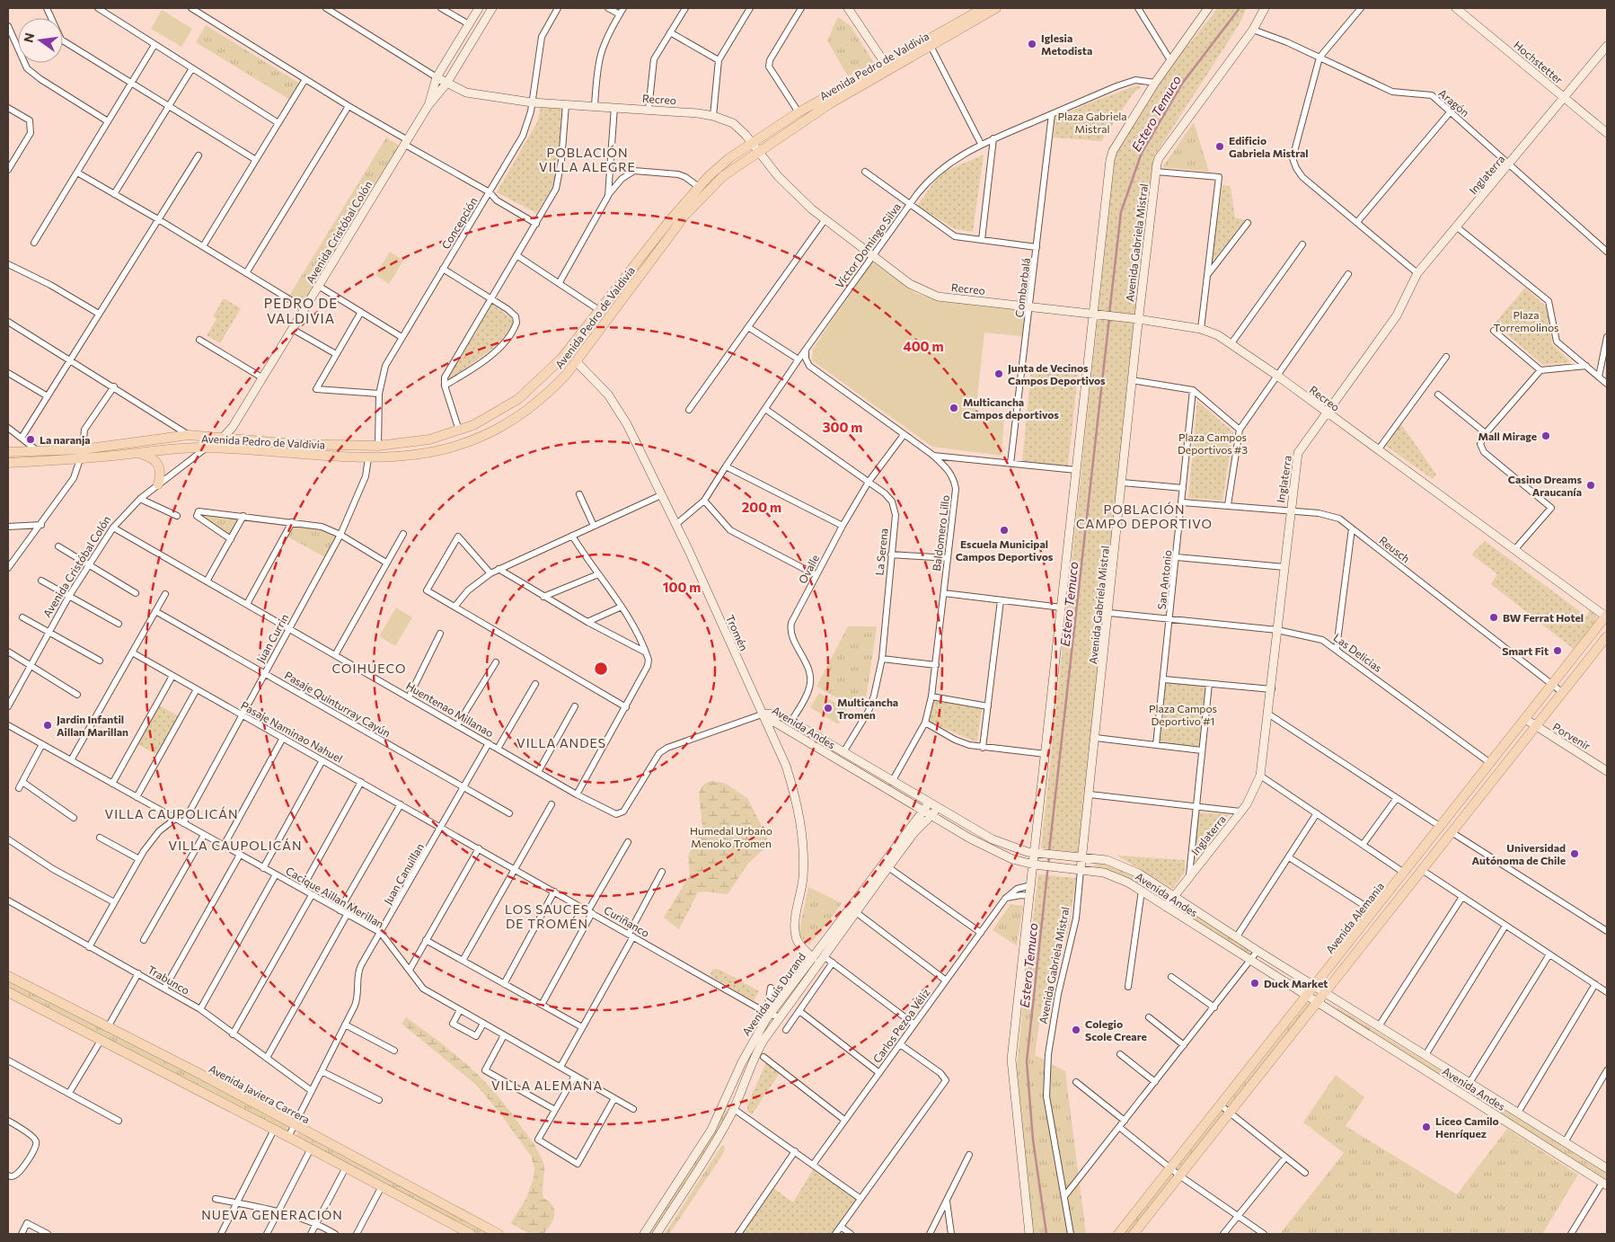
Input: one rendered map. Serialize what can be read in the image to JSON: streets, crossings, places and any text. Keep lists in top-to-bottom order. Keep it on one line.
{"streets":{"main road":["Avenida Pedro de Valdivia","Avenida Alemania","Avenida Javiera Carrera"],"street":["Hochstetter","Recreo","Aragón","Inglaterra","Concepción","Avenida Cristóbal Colón","Avenida Gabriela Mistral","Víctor Domingo Silva","Combarbalá","Baldomero Lillo","Reusch","La Serena","Ovalle","San Antonio","Tromén","Juan Currin","Las Delicias","Pasaje Quinturray Cayún","Huentenao Millanao","Avenida Andes","Pasaje Naminao Nahuel","Porvenir","Juan Canuillan","Cacique Aillan Merillan","Curiñanco","Trabunco","Avenida Luis Durand","Carlos Pezoa Véliz"]},"crossings":[["Hochstetter","Inglaterra"],["Avenida Pedro de Valdivia","Recreo"],["Avenida Pedro de Valdivia","Concepción"],["Avenida Pedro de Valdivia","Avenida Cristóbal Colón"],["Avenida Pedro de Valdivia","Tromén"],["Avenida Pedro de Valdivia","Juan Currin"],["Recreo","Inglaterra"],["Recreo","Concepción"],["Recreo","Avenida Cristóbal Colón"],["Recreo","Avenida Gabriela Mistral"],["Recreo","Víctor Domingo Silva"],["Recreo","Combarbalá"],["Recreo","Avenida Alemania"],["Aragón","Inglaterra"],["Aragón","Avenida Gabriela Mistral"],["Inglaterra","Reusch"],["Inglaterra","Las Delicias"],["Inglaterra","Avenida Andes"],["Avenida Cristóbal Colón","Huentenao Millanao"],["Avenida Gabriela Mistral","Las Delicias"],["Avenida Gabriela Mistral","Avenida Andes"],["Víctor Domingo Silva","Combarbalá"],["Víctor Domingo Silva","Baldomero Lillo"],["Víctor Domingo Silva","La Serena"],["Víctor Domingo Silva","Tromén"],["Baldomero Lillo","Ovalle"],["Baldomero Lillo","Avenida Andes"],["Reusch","San Antonio"],["Reusch","Avenida Alemania"],["La Serena","Ovalle"],["La Serena","Avenida Andes"],["Ovalle","Avenida Andes"],["San Antonio","Las Delicias"],["Tromén","Huentenao Millanao"],["Tromén","Avenida Andes"],["Tromén","Avenida Luis Durand"],["Juan Currin","Pasaje Quinturray Cayún"],["Juan Currin","Huentenao Millanao"],["Juan Currin","Pasaje Naminao Nahuel"],["Juan Currin","Cacique Aillan Merillan"],["Las Delicias","Avenida Alemania"],["Pasaje Quinturray Cayún","Juan Canuillan"],["Huentenao Millanao","Avenida Andes"],["Huentenao Millanao","Juan Canuillan"],["Avenida Andes","Avenida Alemania"],["Avenida Andes","Avenida Luis Durand"],["Pasaje Naminao Nahuel","Juan Canuillan"],["Pasaje Naminao Nahuel","Curiñanco"],["Porvenir","Avenida Alemania"],["Juan Canuillan","Cacique Aillan Merillan"],["Juan Canuillan","Curiñanco"],["Juan Canuillan","Trabunco"],["Juan Canuillan","Avenida Javiera Carrera"],["Curiñanco","Avenida Luis Durand"]],"districts":["POBLACIÓN VILLA ALEGRE","PEDRO DE VALDIVIA","POBLACIÓN CAMPO DEPORTIVO","COIHUECO","VILLA ANDES","VILLA CAUPOLICÁN","VILLA CAUPOLICÁN","LOS SAUCES DE TROMÉN","VILLA ALEMANA","NUEVA GENERACIÓN"],"water":["Estero Temuco"],"parks":["Plaza Gabriela Mistral","Plaza Torremolinos","Plaza Campos Deportivos #3","Plaza Campos Deportivo #1","Humedal Urbano Menoko Tromen"],"places":["Iglesia Metodista","Edificio Gabriela Mistral","Junta de Vecinos Campos Deportivos","Multicancha Campos deportivos","Mall Mirage","La naranja","Casino Dreams Araucanía","Escuela Municipal Campos Deportivos","BW Ferrat Hotel","Smart Fit","Multicancha Tromen","Jardin Infantil Aillan Marillan","Universidad Autónoma de Chile","Duck Market","Colegio Scole Creare","Liceo Camilo Henríquez"],"north":"left","rings":["400 m","300 m","200 m","100 m"]}
